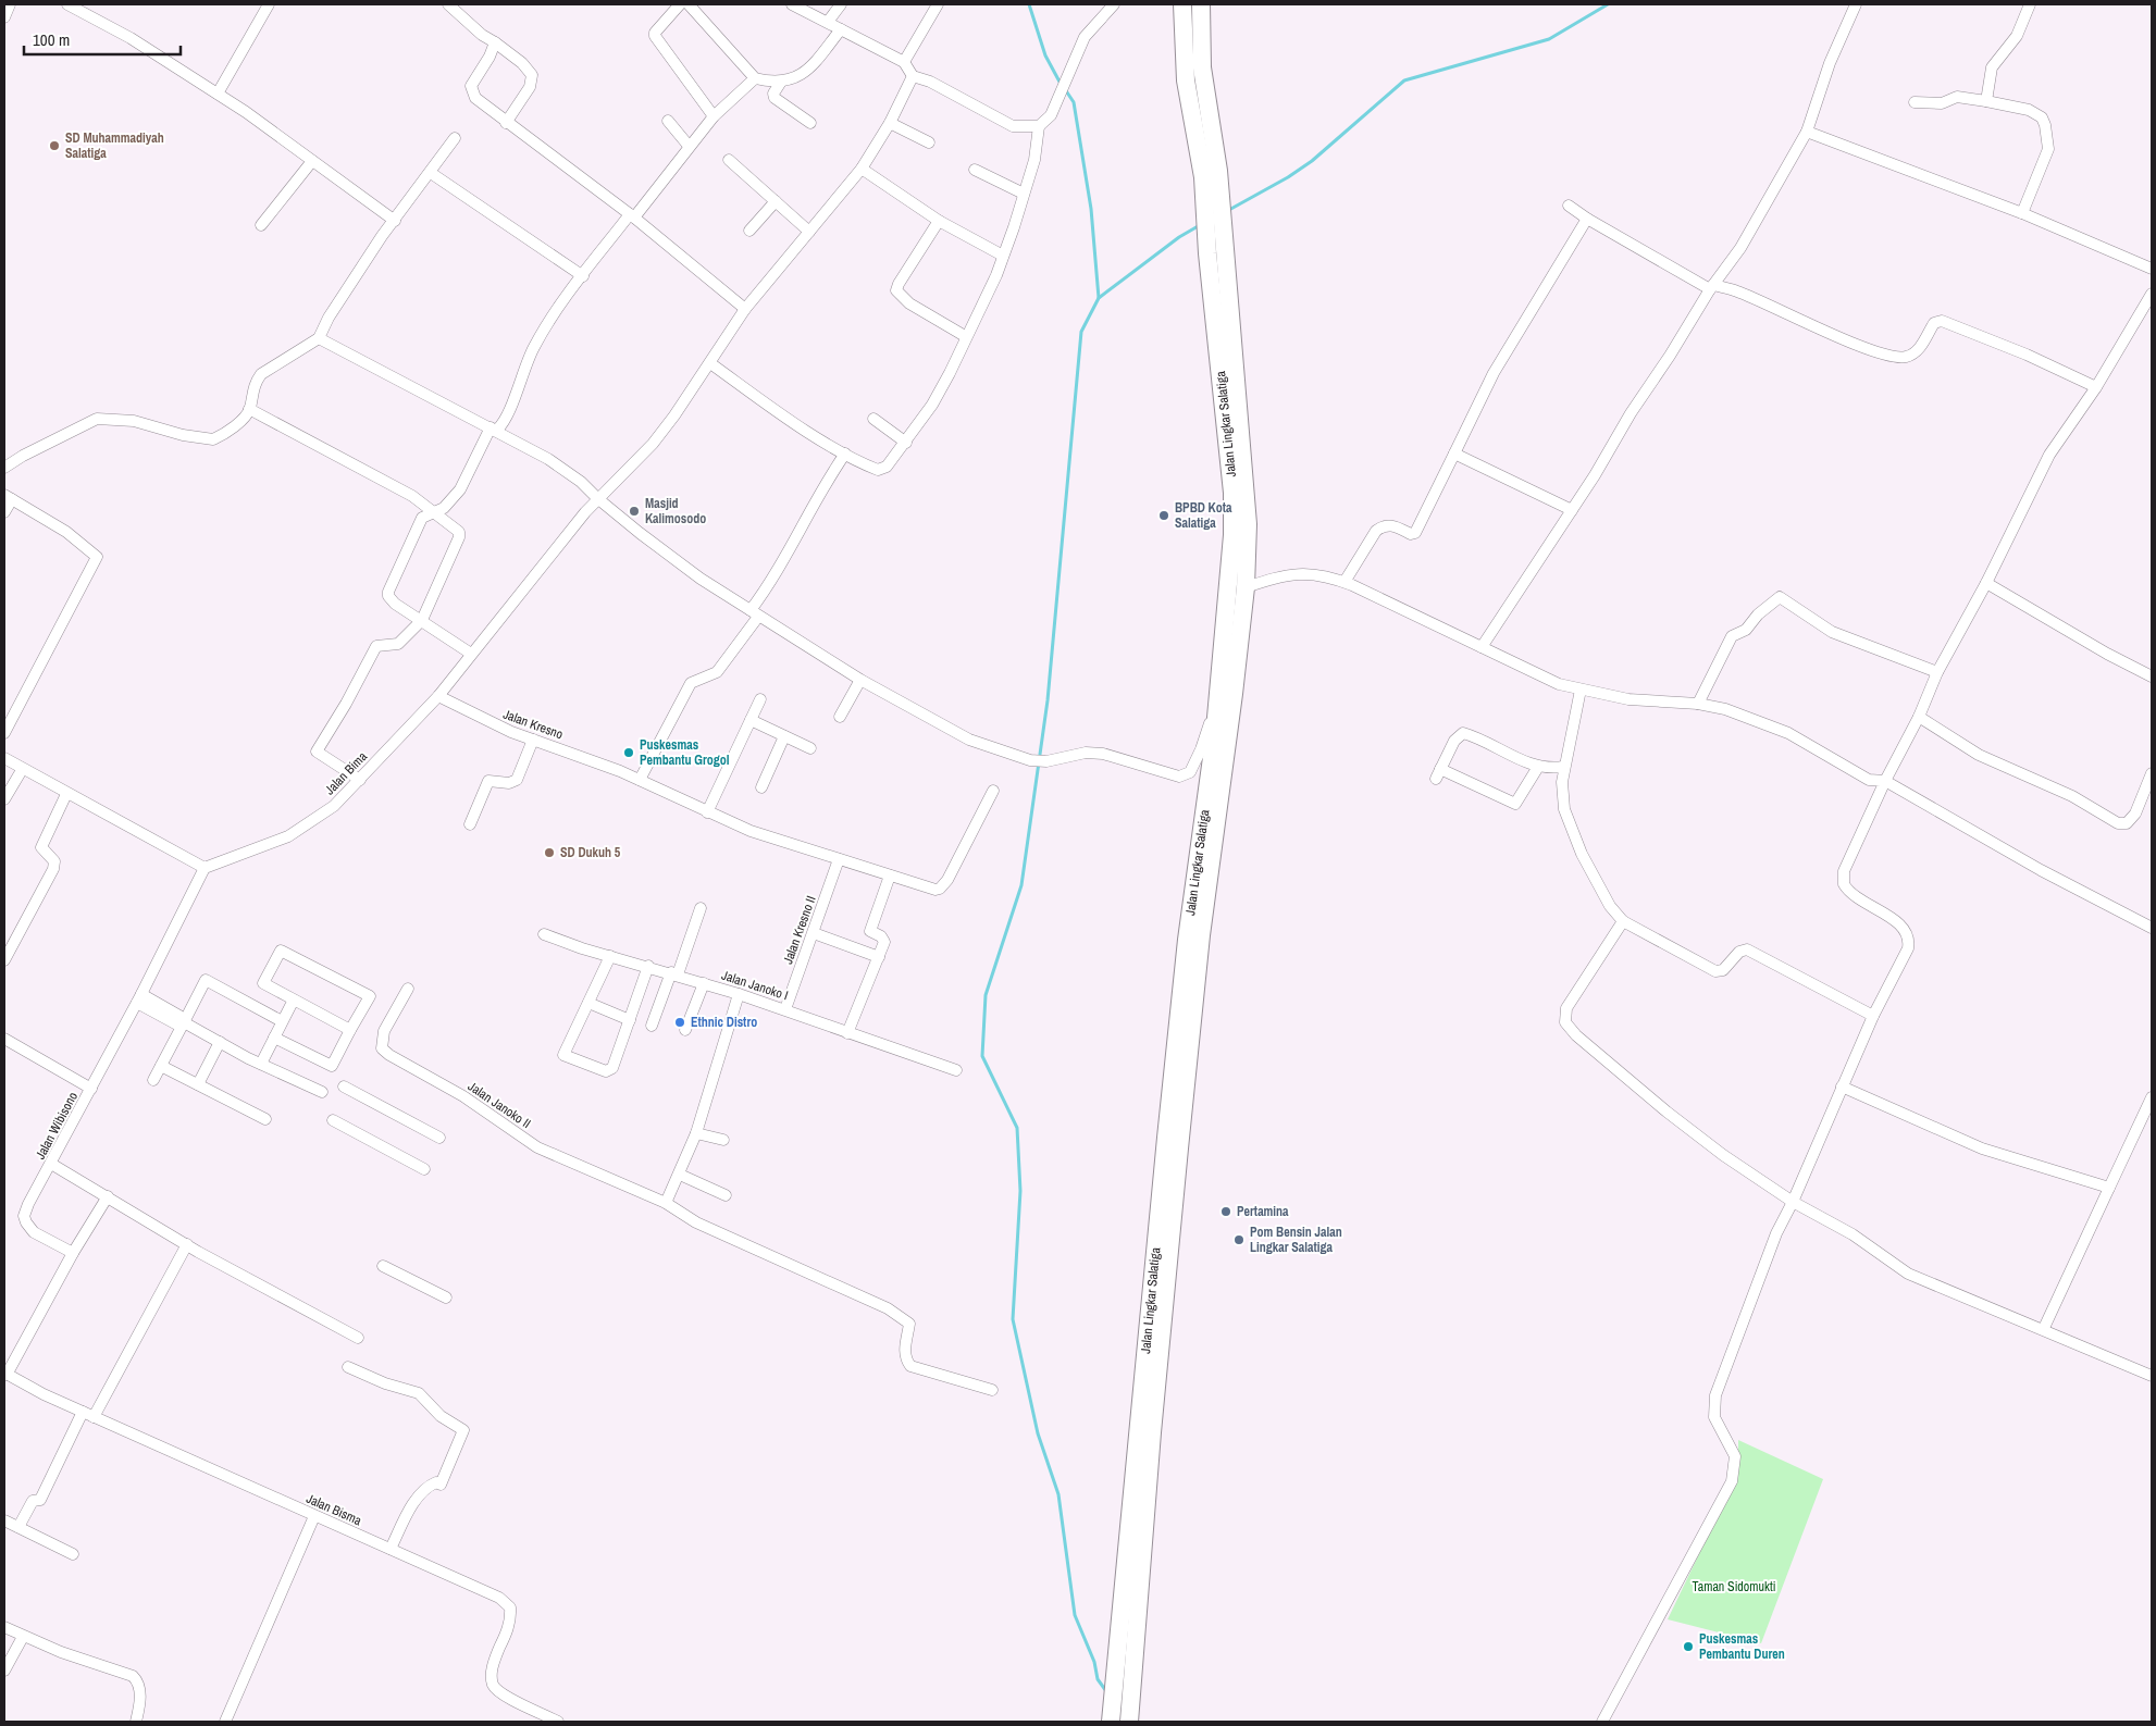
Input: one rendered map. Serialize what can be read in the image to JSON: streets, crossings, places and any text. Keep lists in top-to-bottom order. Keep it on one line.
{"streets":{"highway":["Jalan Lingkar Salatiga"],"street":["Jalan Kresno","Jalan Bima","Jalan Kresno II","Jalan Janoko I","Jalan Janoko II","Jalan Wibisono","Jalan Bisma"]},"crossings":[["Jalan Kresno","Jalan Bima"],["Jalan Kresno","Jalan Kresno II"],["Jalan Bima","Jalan Wibisono"],["Jalan Kresno II","Jalan Janoko I"]],"parks":["Taman Sidomukti"],"places":["SD Muhammadiyah Salatiga","Masjid Kalimosodo","BPBD Kota Salatiga","Puskesmas Pembantu Grogol","SD Dukuh 5","Ethnic Distro","Pertamina","Pom Bensin Jalan Lingkar Salatiga","Puskesmas Pembantu Duren"],"scale_bar":"100 m"}
